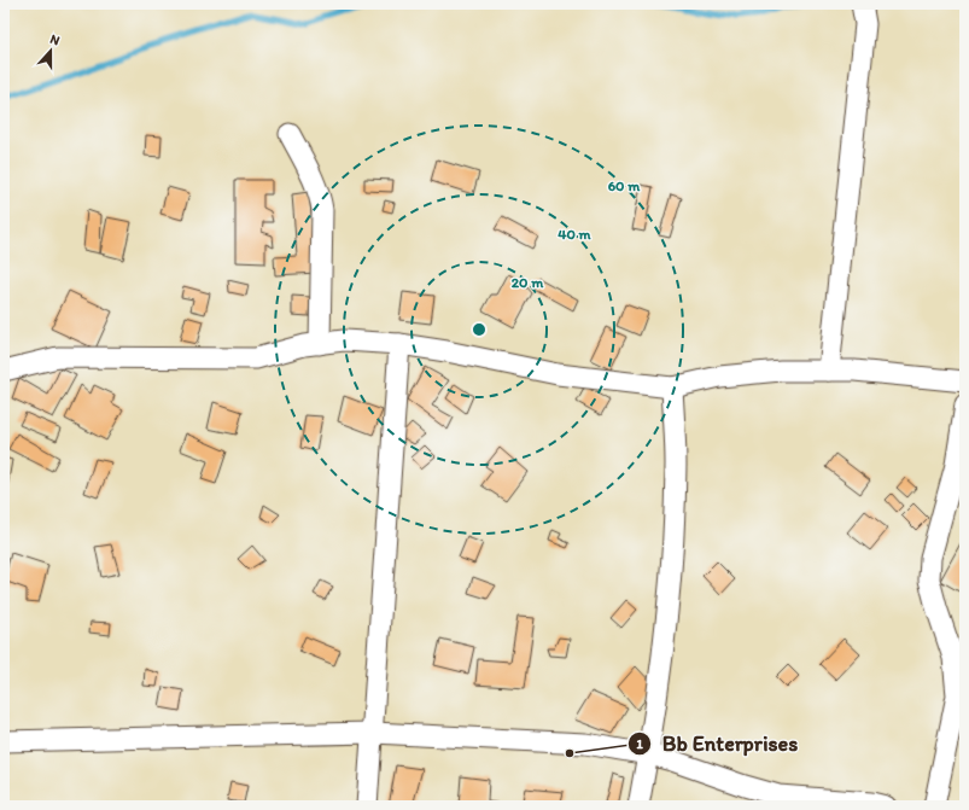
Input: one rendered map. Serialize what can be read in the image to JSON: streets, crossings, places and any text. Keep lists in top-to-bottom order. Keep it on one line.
{"places":["Bb Enterprises"],"north":"top","rings":["60 m","40 m","20 m"]}
